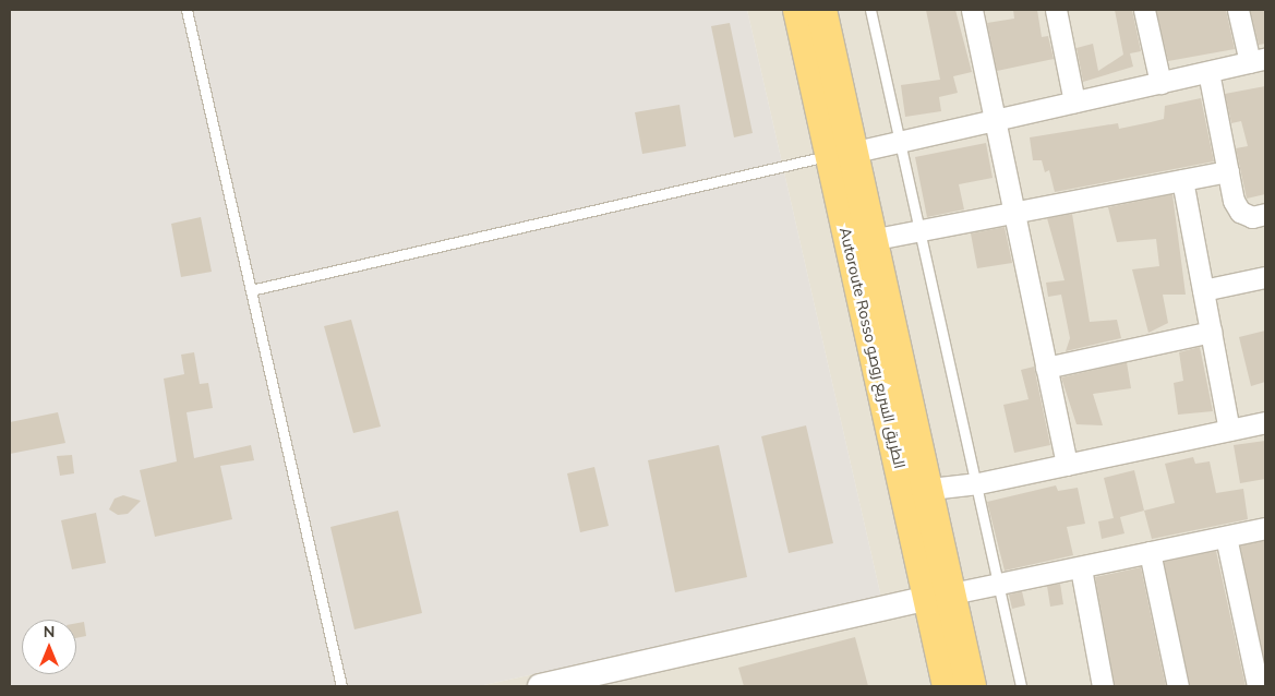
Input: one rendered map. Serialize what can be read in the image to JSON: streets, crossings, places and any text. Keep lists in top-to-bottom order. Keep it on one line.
{"streets":{"highway":["Autoroute Rosso الطريق السريع روصو"]},"north":"top"}
